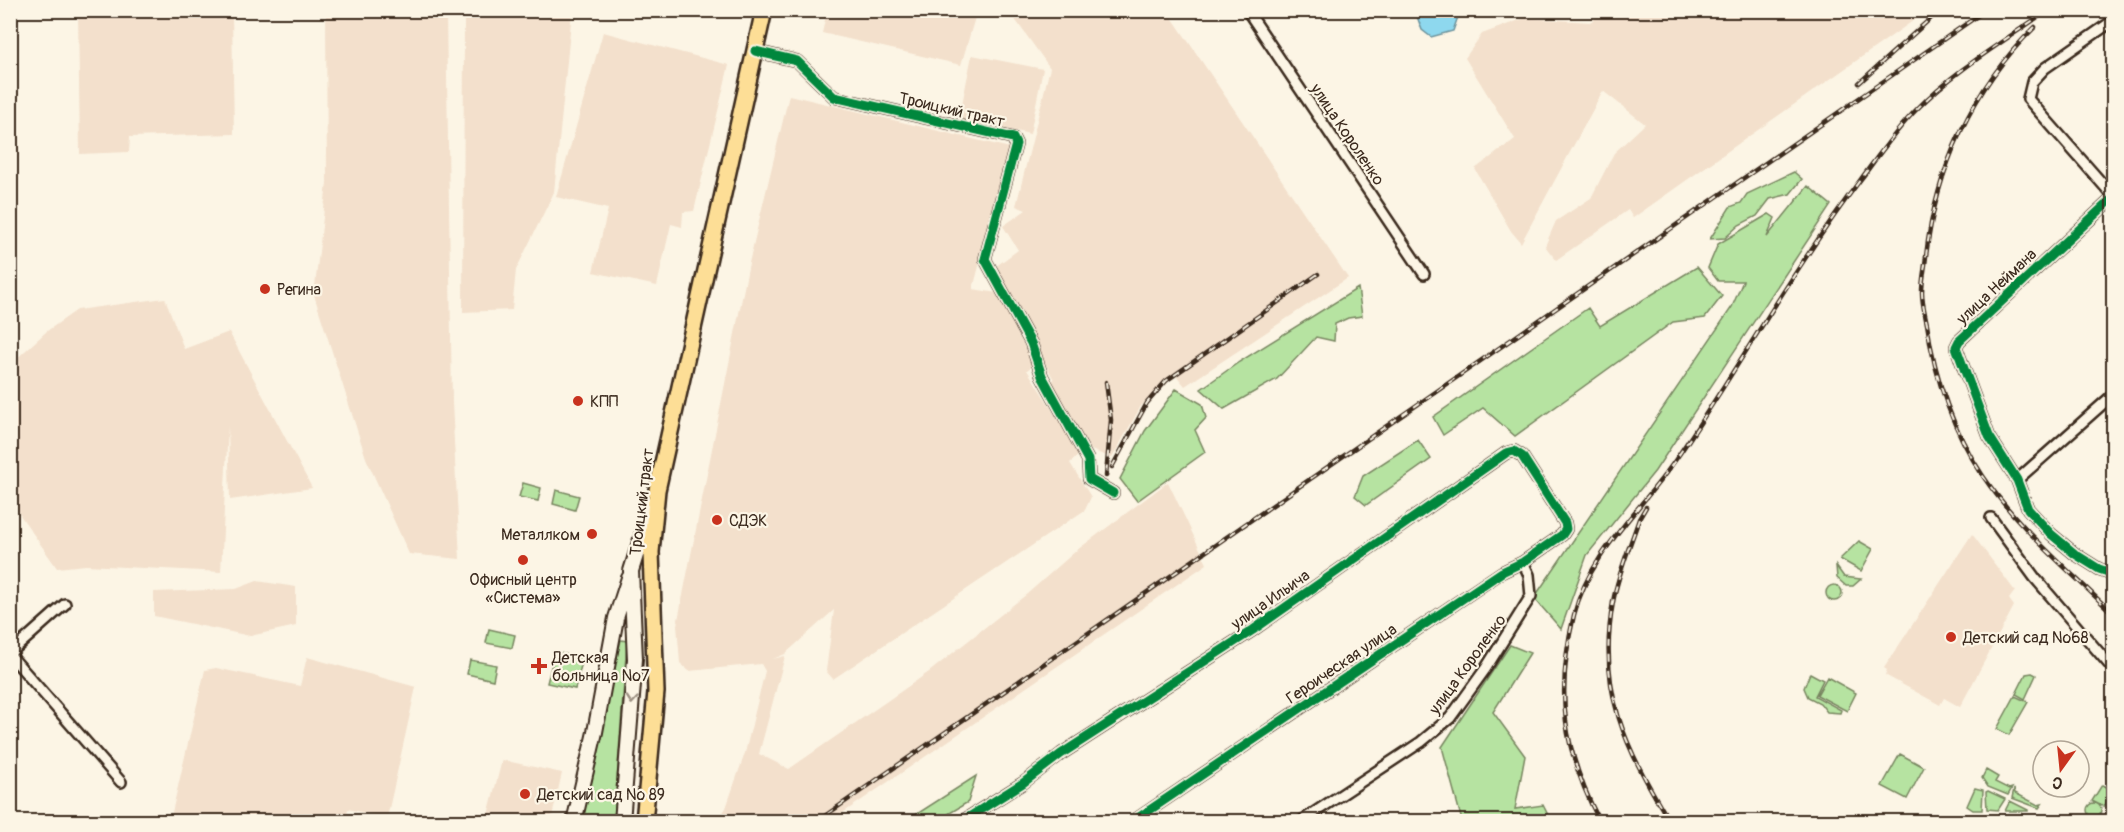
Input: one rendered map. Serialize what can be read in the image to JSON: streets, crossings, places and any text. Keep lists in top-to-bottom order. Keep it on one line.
{"streets":{"main road":["Троицкий тракт"],"street":["улица Короленко","улица Неймана","улица Ильича","Героическая улица"]},"crossings":[["улица Короленко","Героическая улица"],["улица Ильича","Героическая улица"]],"places":{"other":["Регина","КПП","СДЭК","Металлком","Офисный центр «Система»","Детский сад №68","Детский сад № 89"],"health":["Детская больница №7"]},"north":"bottom"}
